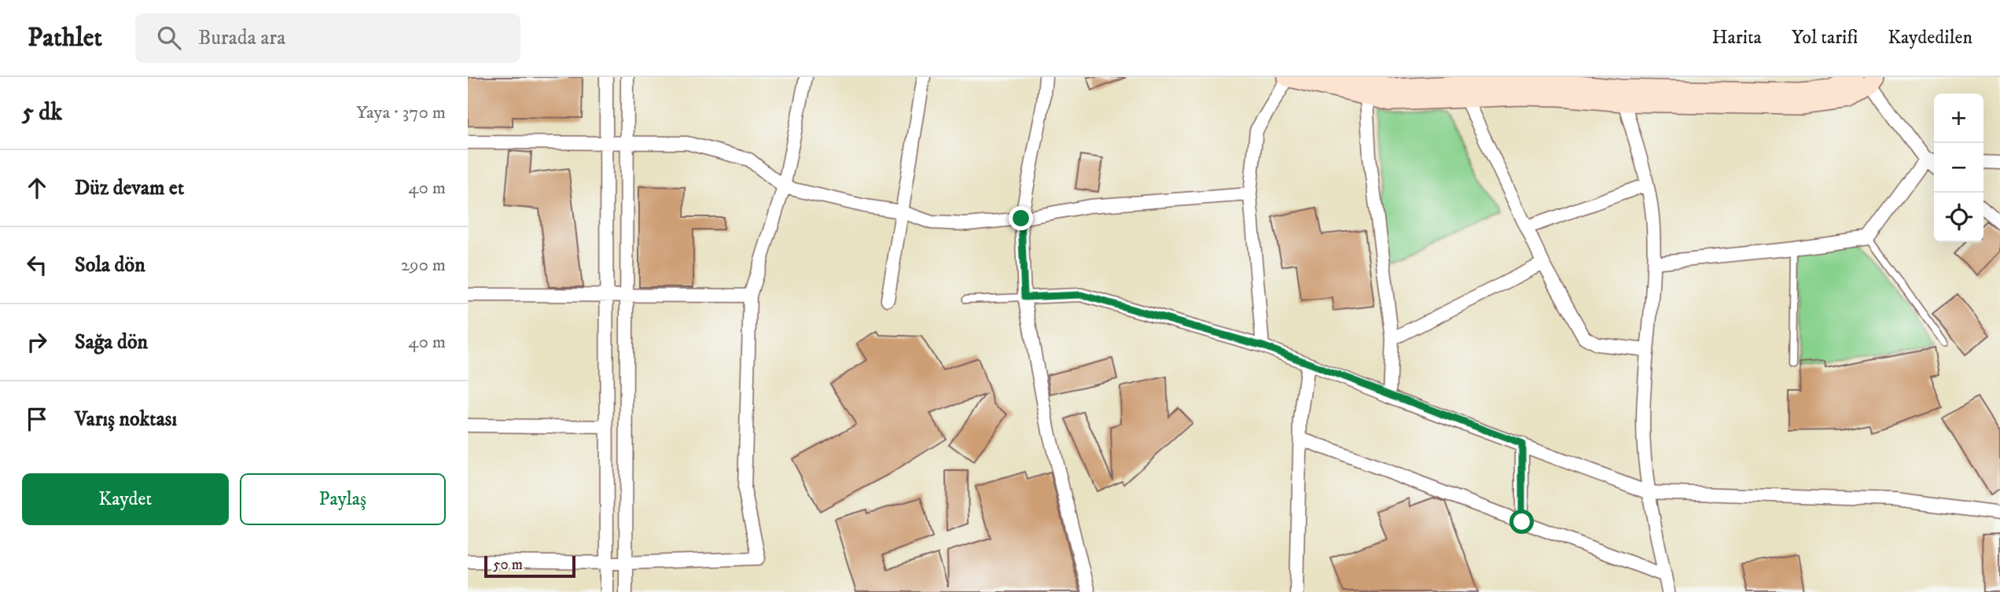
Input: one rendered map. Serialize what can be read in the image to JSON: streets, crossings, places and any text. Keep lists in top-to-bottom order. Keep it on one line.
{"scale_bar":"50 m","page":{"header":"Pathlet","search":"Burada ara","nav":["Harita","Yol tarifi","Kaydedilen"],"heading":["5 dk","Yaya · 370 m"],"map_buttons":["+","−"],"list":[["Düz devam et","40 m"],["Sola dön","290 m"],["Sağa dön","40 m"],"Varış noktası"],"buttons":["Kaydet","Paylaş"],"scale":"50 m"}}
